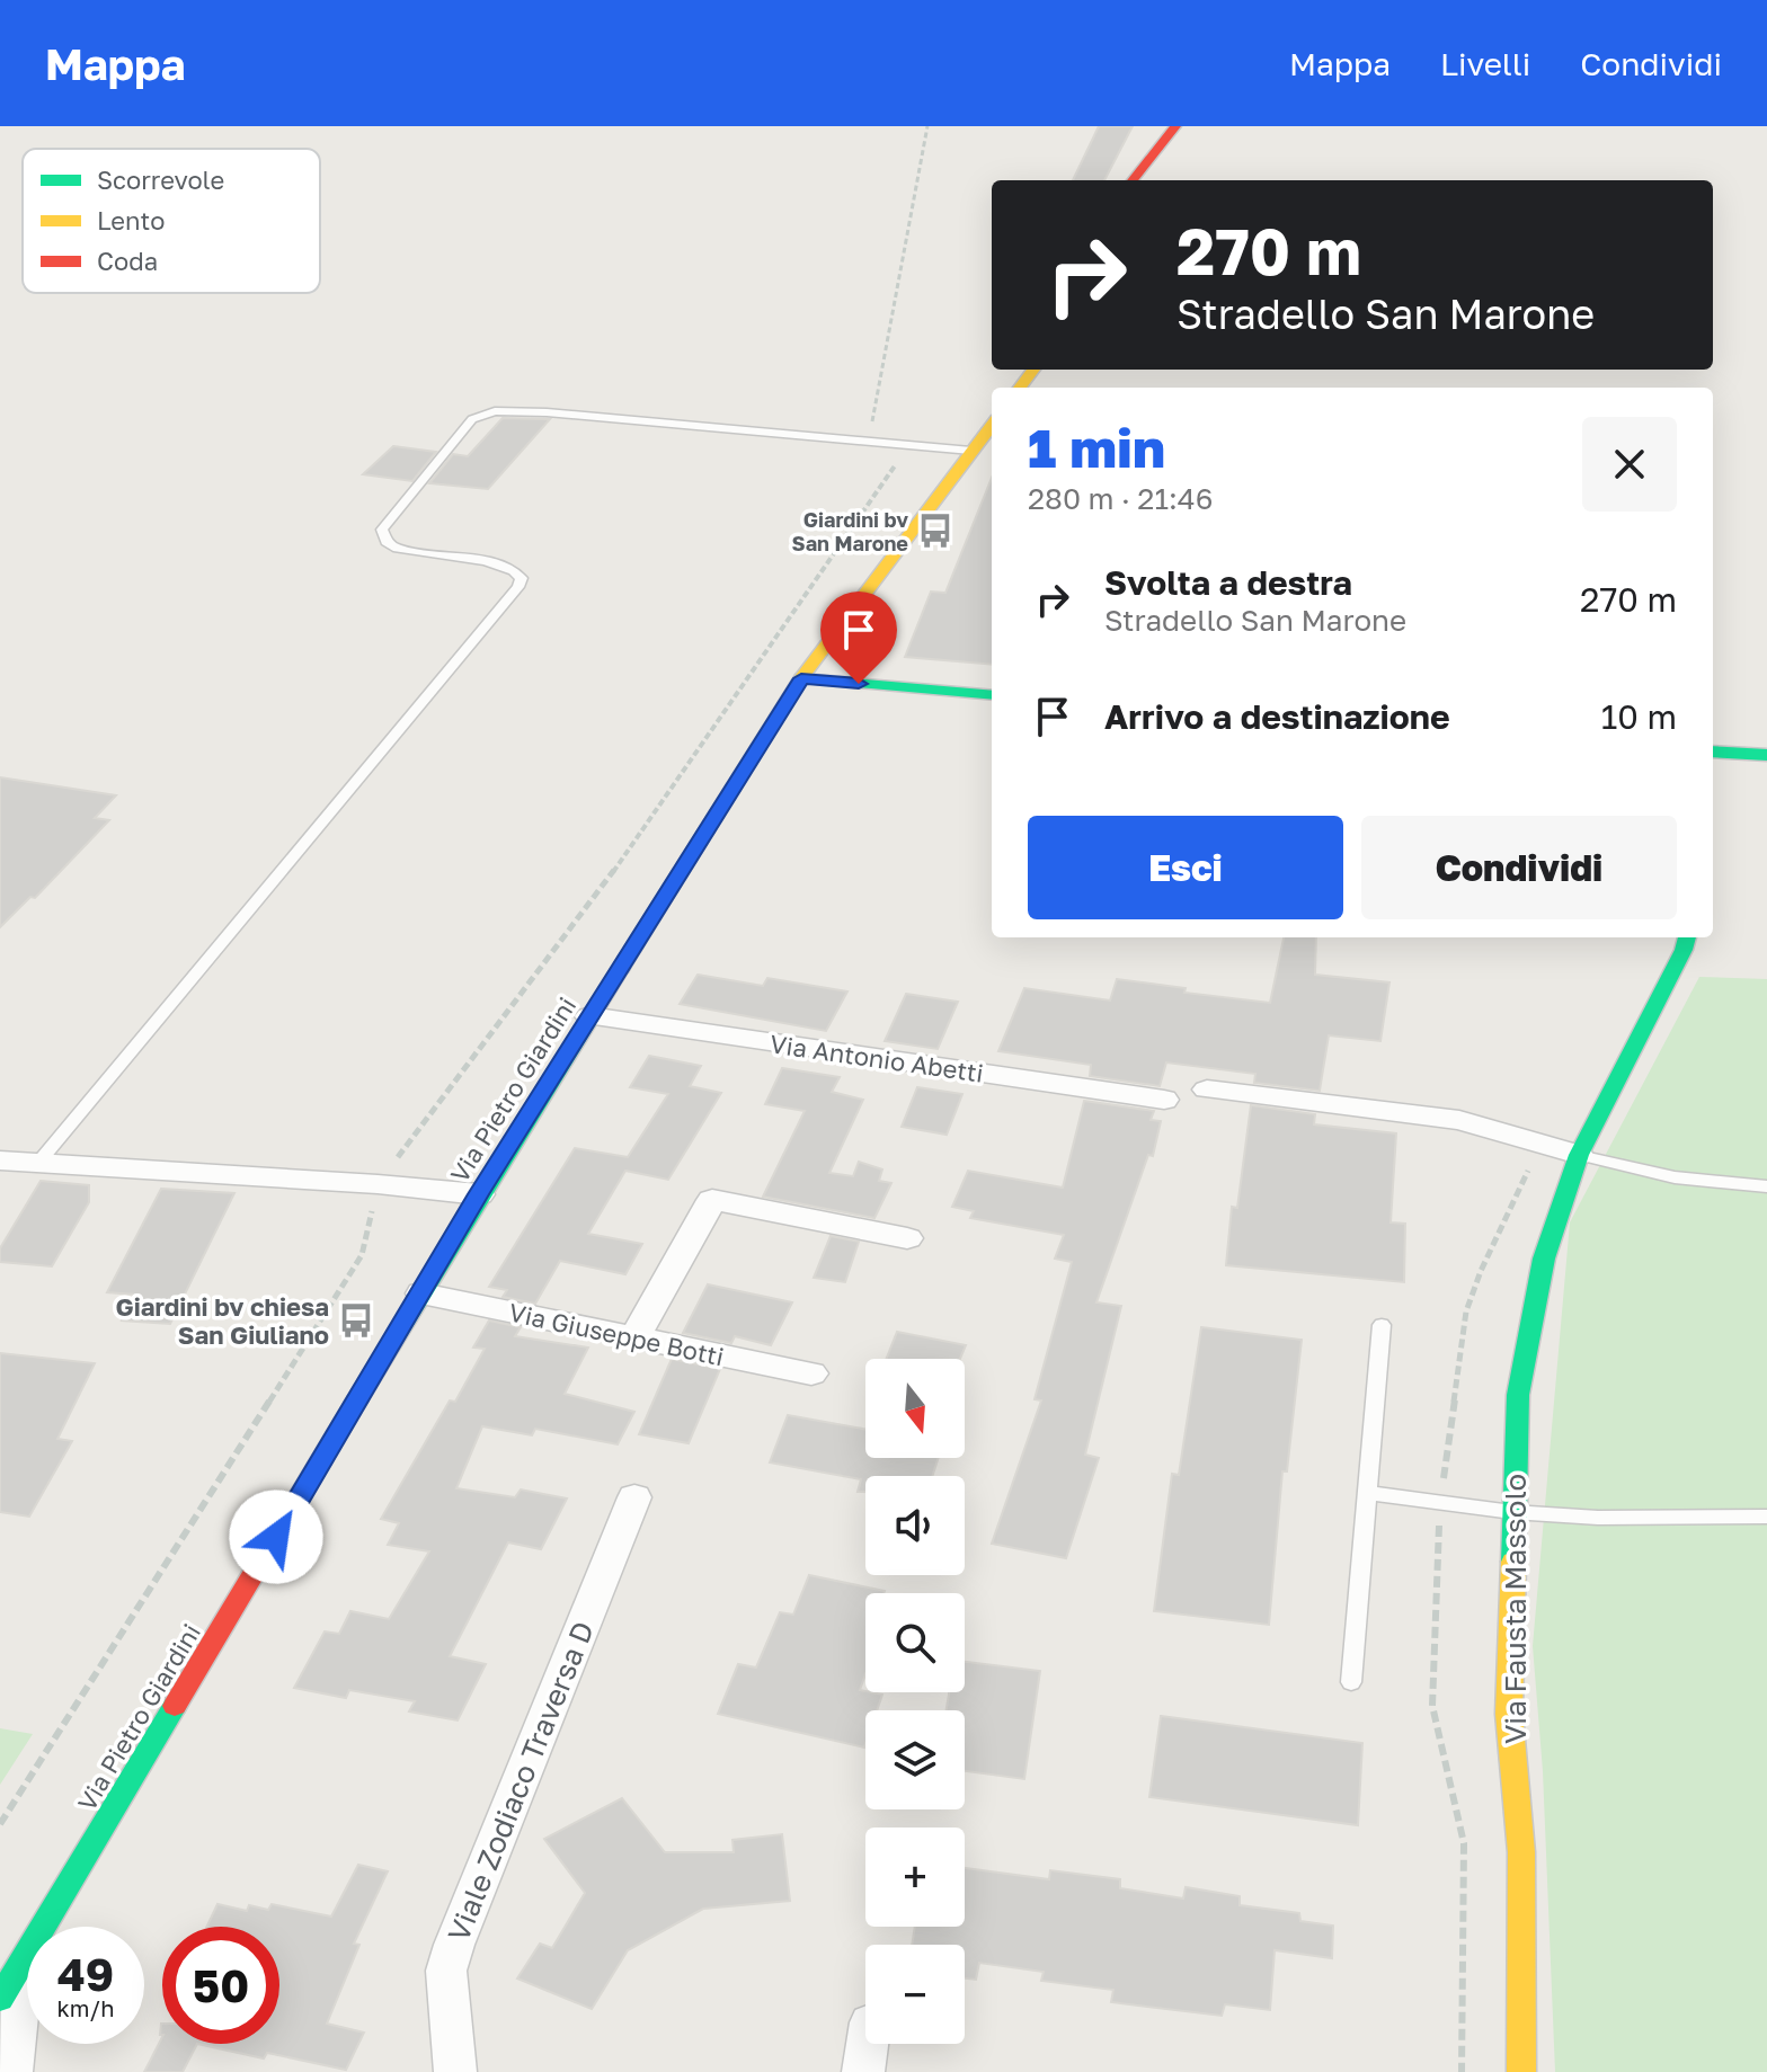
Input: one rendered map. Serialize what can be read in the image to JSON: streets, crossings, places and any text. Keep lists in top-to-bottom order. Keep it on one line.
{"streets":{"main road":["Via Pietro Giardini","Via Fausta Massolo"],"street":["Via Antonio Abetti","Via Giuseppe Botti","Viale Zodiaco Traversa D"]},"crossings":[["Via Antonio Abetti","Via Pietro Giardini"],["Via Pietro Giardini","Via Giuseppe Botti"]],"places":{"bus stop":["Giardini bv San Marone","Giardini bv chiesa San Giuliano"]},"legend":["Scorrevole","Lento","Coda"],"north":"bottom","page":{"header":"Mappa","nav":["Mappa","Livelli","Condividi"],"turn":["270 m","Stradello San Marone"],"heading":["1 min","280 m · 21:46"],"list":[{"name":"Svolta a destra","note":"Stradello San Marone","value":"270 m"},{"name":"Arrivo a destinazione","value":"10 m"}],"buttons":["Esci","Condividi"],"map_buttons":["+","−"],"speed":"49 km/h","limit":"50"}}
